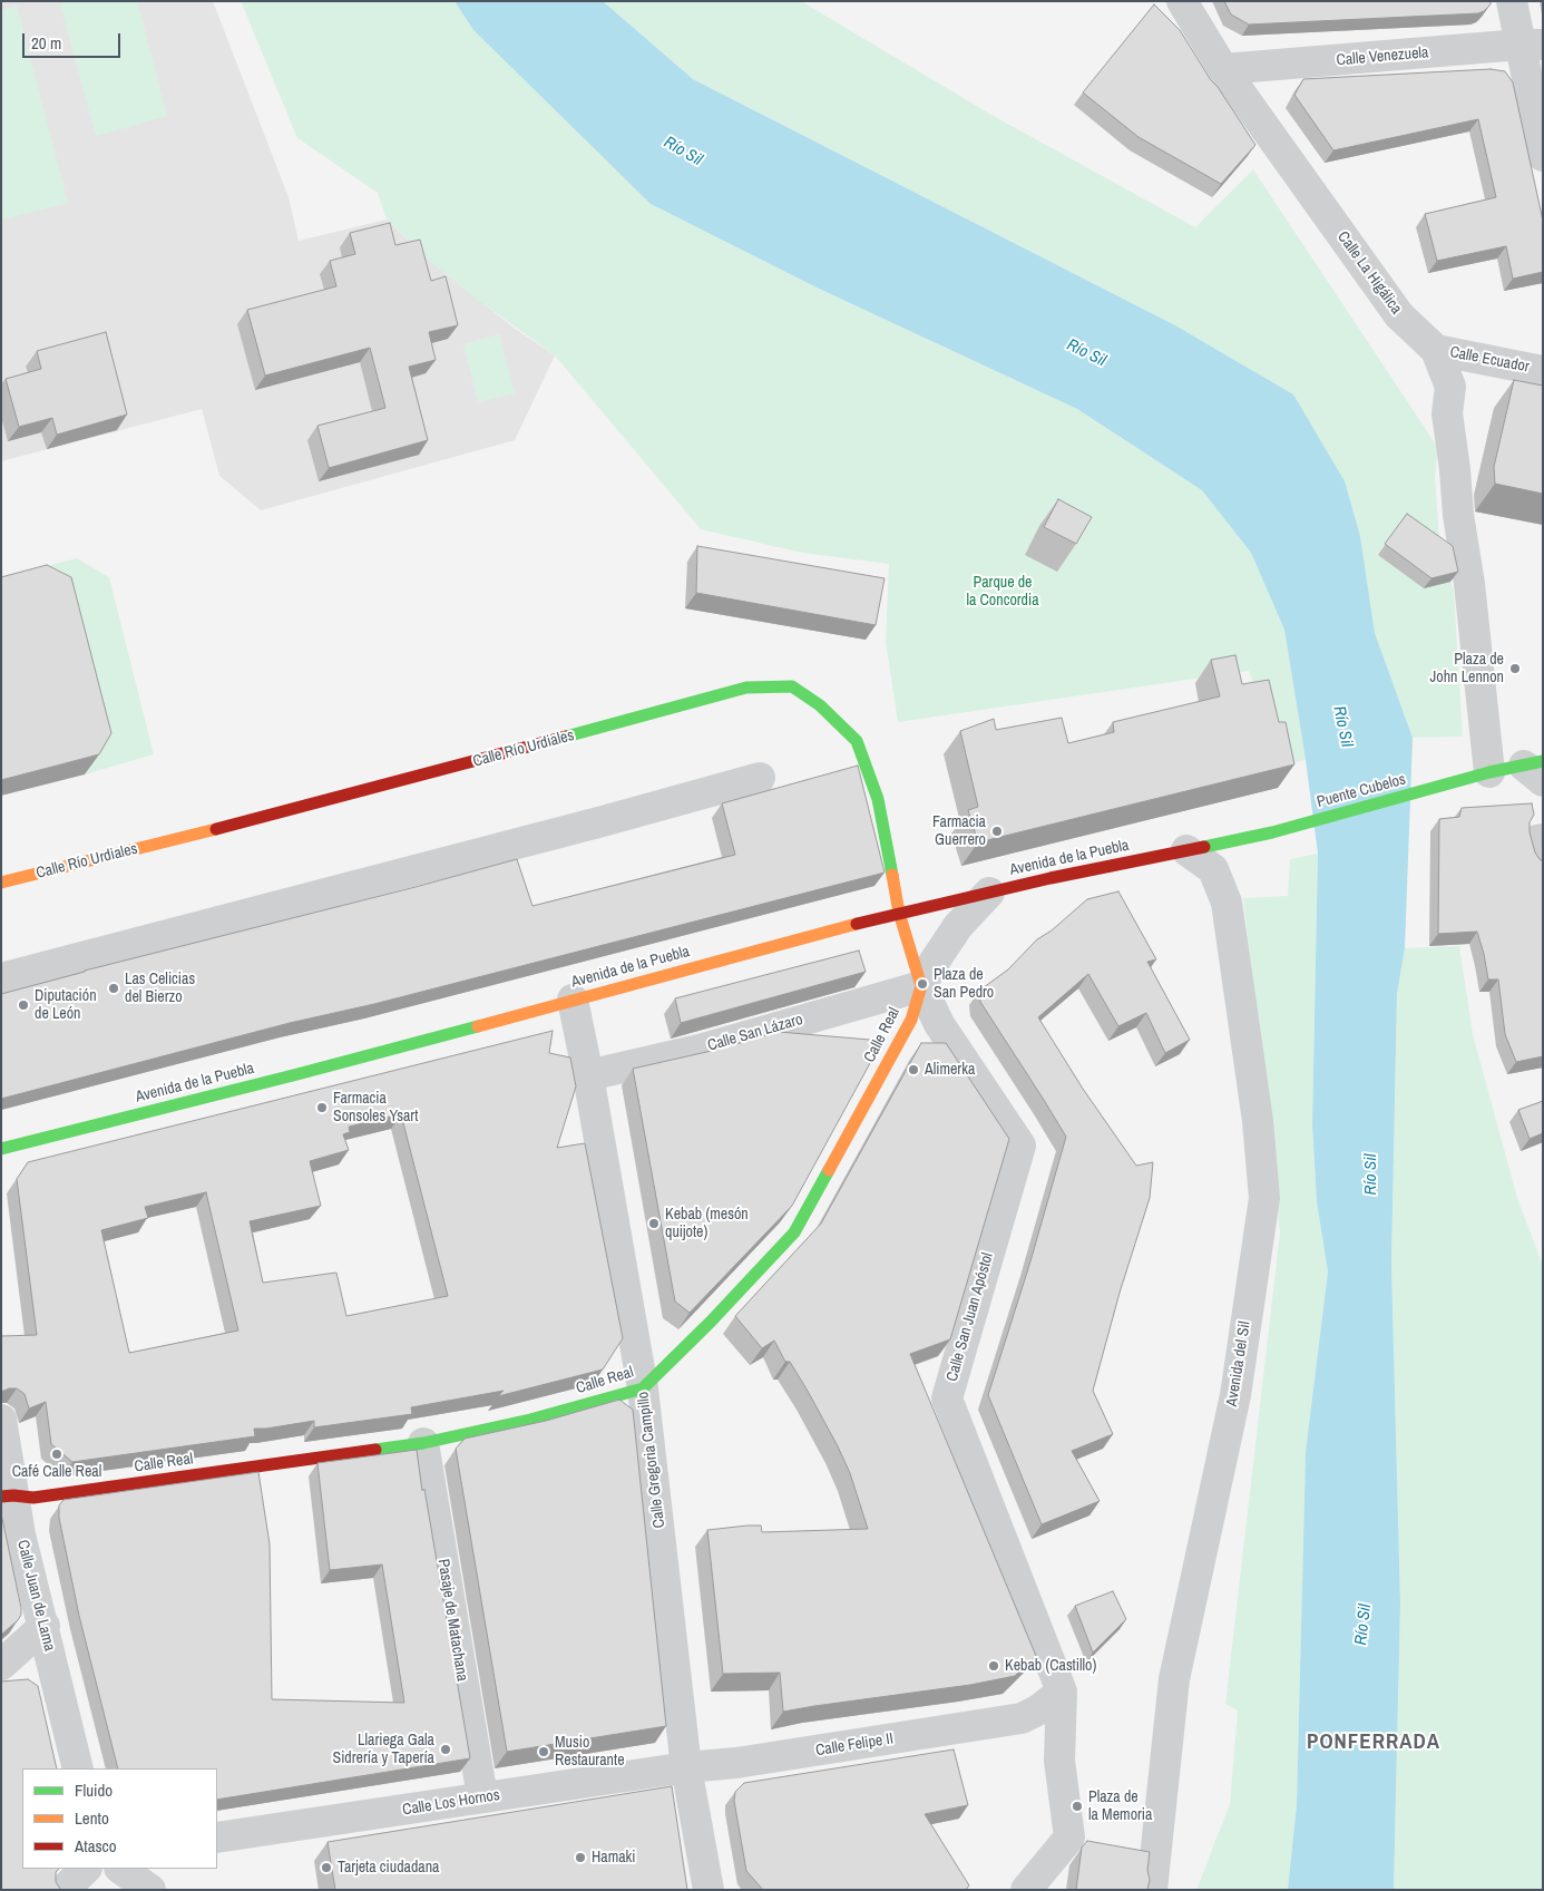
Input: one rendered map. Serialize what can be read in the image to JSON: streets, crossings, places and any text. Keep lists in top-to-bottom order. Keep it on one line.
{"streets":{"street":["Calle Venezuela","Calle La Higálica","Calle Ecuador","Calle Río Urdiales","Puente Cubelos","Avenida de la Puebla","Calle San Lázaro","Calle Real","Calle San Juan Apóstol","Avenida del Sil","Calle Gregoria Campillo","Calle Juan de Lama","Pasaje de Matachana","Calle Felipe II","Calle Los Hornos"]},"crossings":[["Calle Venezuela","Calle La Higálica"],["Calle La Higálica","Calle Ecuador"],["Calle La Higálica","Puente Cubelos"],["Calle Río Urdiales","Avenida de la Puebla"],["Puente Cubelos","Avenida de la Puebla"],["Avenida de la Puebla","Avenida del Sil"],["Avenida de la Puebla","Calle Gregoria Campillo"],["Calle San Lázaro","Calle Real"],["Calle San Lázaro","Calle San Juan Apóstol"],["Calle San Lázaro","Calle Gregoria Campillo"],["Calle Real","Calle San Juan Apóstol"],["Calle Real","Calle Gregoria Campillo"],["Calle Real","Calle Juan de Lama"],["Calle Real","Pasaje de Matachana"],["Calle San Juan Apóstol","Calle Felipe II"],["Calle Gregoria Campillo","Calle Felipe II"],["Calle Gregoria Campillo","Calle Los Hornos"],["Pasaje de Matachana","Calle Los Hornos"],["Calle Felipe II","Calle Los Hornos"]],"districts":["PONFERRADA"],"water":["Río Sil"],"parks":["Parque de la Concordia"],"places":["Plaza de John Lennon","Farmacia Guerrero","Plaza de San Pedro","Las Celicias del Bierzo","Diputación de León","Alimerka","Farmacia Sonsoles Ysart","Kebab (mesón quijote)","Café Calle Real","Kebab (Castillo)","Llariega Gala Sidrería y Tapería","Musio Restaurante","Plaza de la Memoria","Hamaki","Tarjeta ciudadana"],"legend":["Fluido","Lento","Atasco"],"scale_bar":"20 m"}
